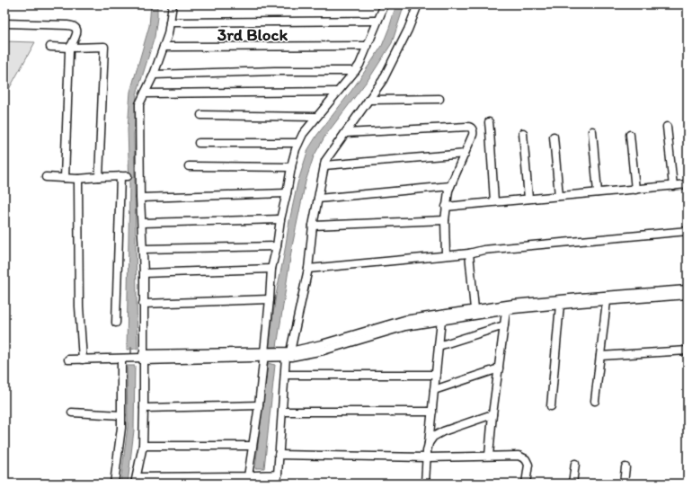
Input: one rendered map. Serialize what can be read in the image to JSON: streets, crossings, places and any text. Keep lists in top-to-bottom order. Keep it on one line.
{"districts":["3rd Block"]}
